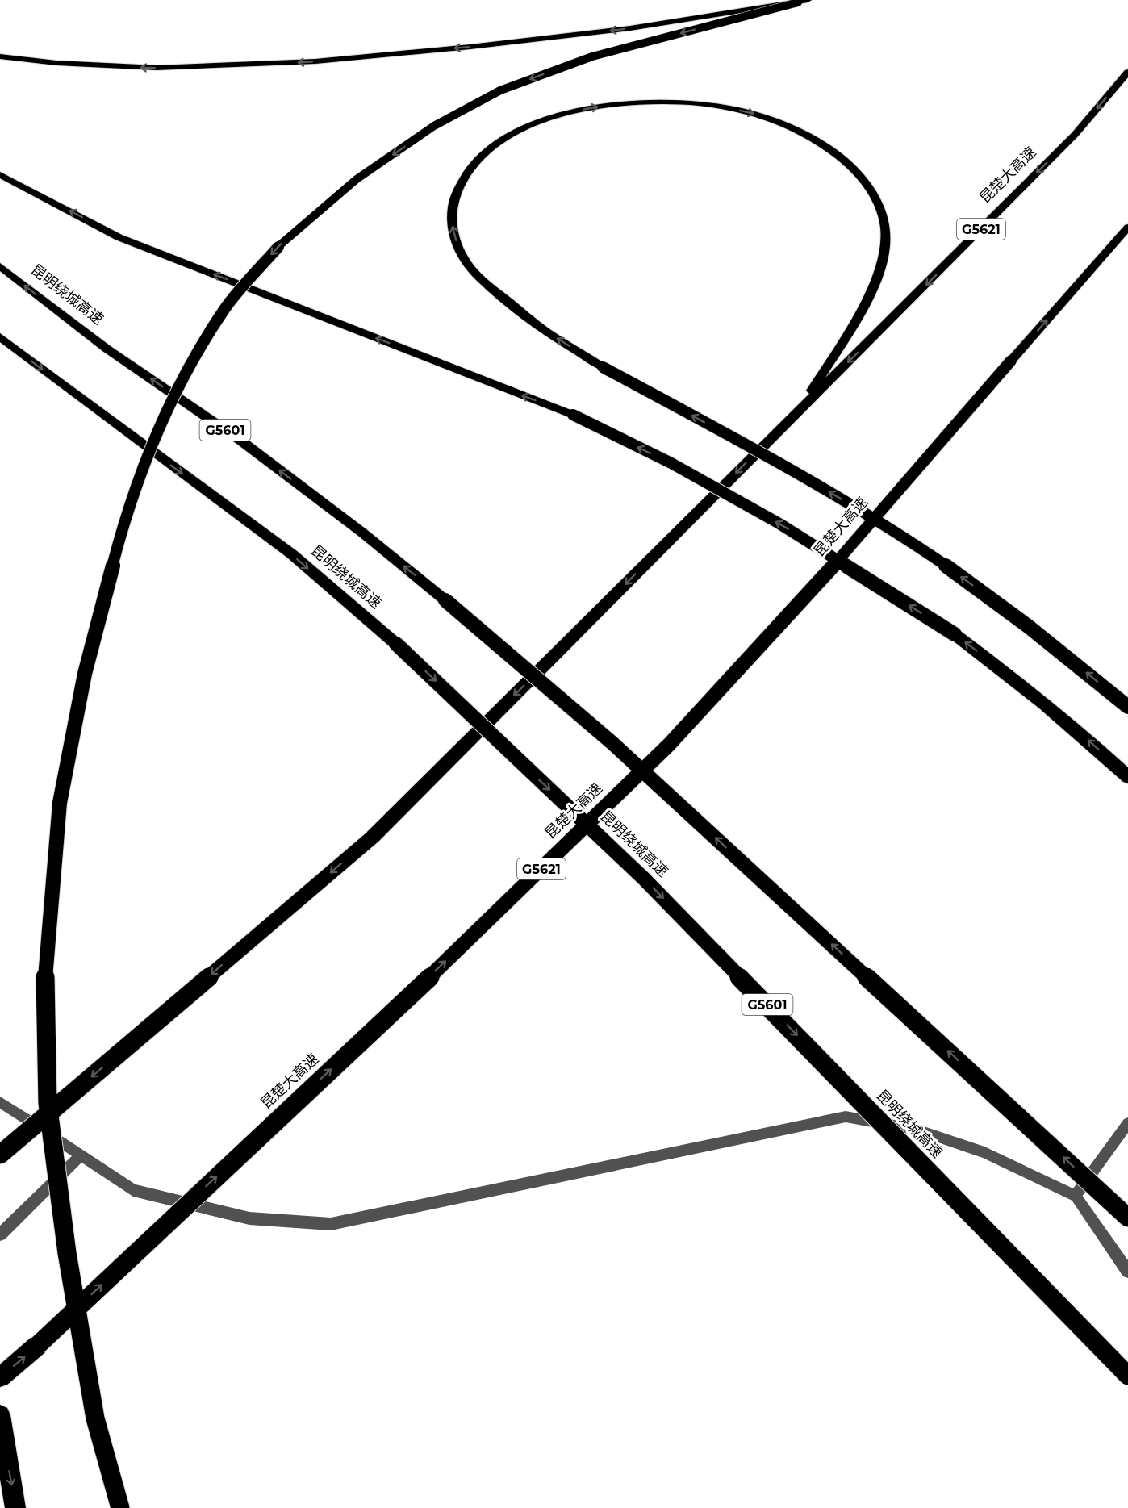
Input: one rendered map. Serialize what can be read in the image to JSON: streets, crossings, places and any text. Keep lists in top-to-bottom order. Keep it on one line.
{"streets":{"highway":["昆楚大高速","G5621","昆明绕城高速","G5601"]}}
